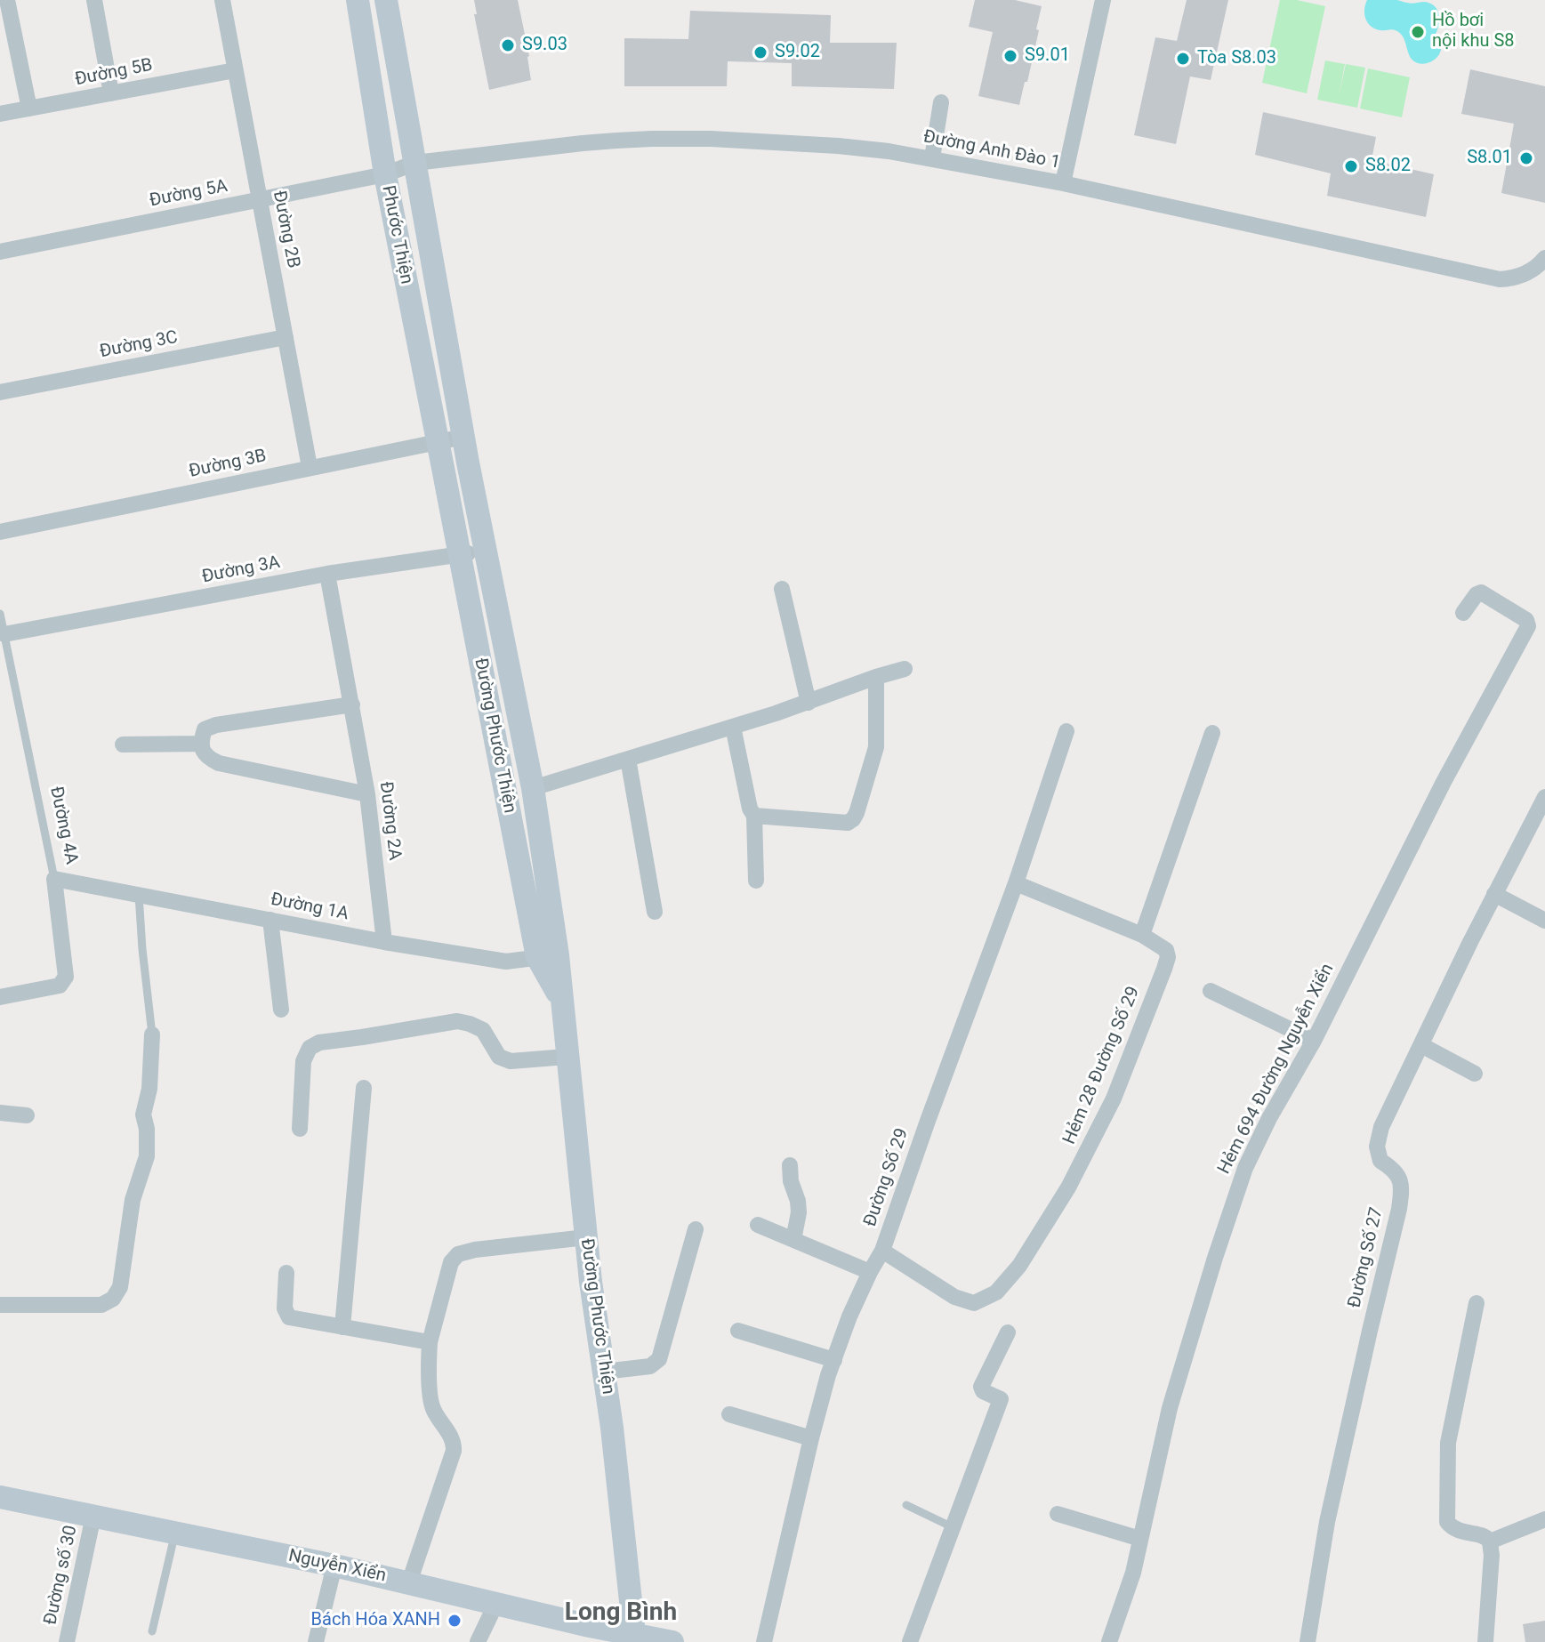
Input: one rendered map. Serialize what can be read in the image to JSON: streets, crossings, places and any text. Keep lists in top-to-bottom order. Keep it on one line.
{"streets":{"street":["Đường 5B","Đường Anh Đào 1","Đường 5A","Đường 2B","Phước Thiện","Đường 3C","Đường 3B","Đường 3A","Đường Phước Thiện","Đường 2A","Đường 4A","Đường 1A","Hẻm 28 Đường Số 29","Hẻm 694 Đường Nguyễn Xiển","Đường Số 29","Đường Số 27","Nguyễn Xiển","Đường số 30"]},"crossings":[["Đường 5B","Đường 2B"],["Đường Anh Đào 1","Đường 5A"],["Đường Anh Đào 1","Phước Thiện"],["Đường 5A","Đường 2B"],["Đường 5A","Phước Thiện"],["Đường 2B","Đường 3C"],["Đường 2B","Đường 3B"],["Phước Thiện","Đường 3B"],["Phước Thiện","Đường Phước Thiện"],["Đường 3A","Đường Phước Thiện"],["Đường 3A","Đường 2A"],["Đường 3A","Đường 4A"],["Đường Phước Thiện","Đường 1A"],["Đường Phước Thiện","Nguyễn Xiển"],["Đường 2A","Đường 1A"],["Đường 4A","Đường 1A"],["Hẻm 28 Đường Số 29","Đường Số 29"],["Nguyễn Xiển","Đường số 30"]],"districts":["Long Bình"],"places":["Hồ bơi nội khu S8","S9.03","S9.02","S9.01","Tòa S8.03","S8.01","S8.02","Bách Hóa XANH"]}
